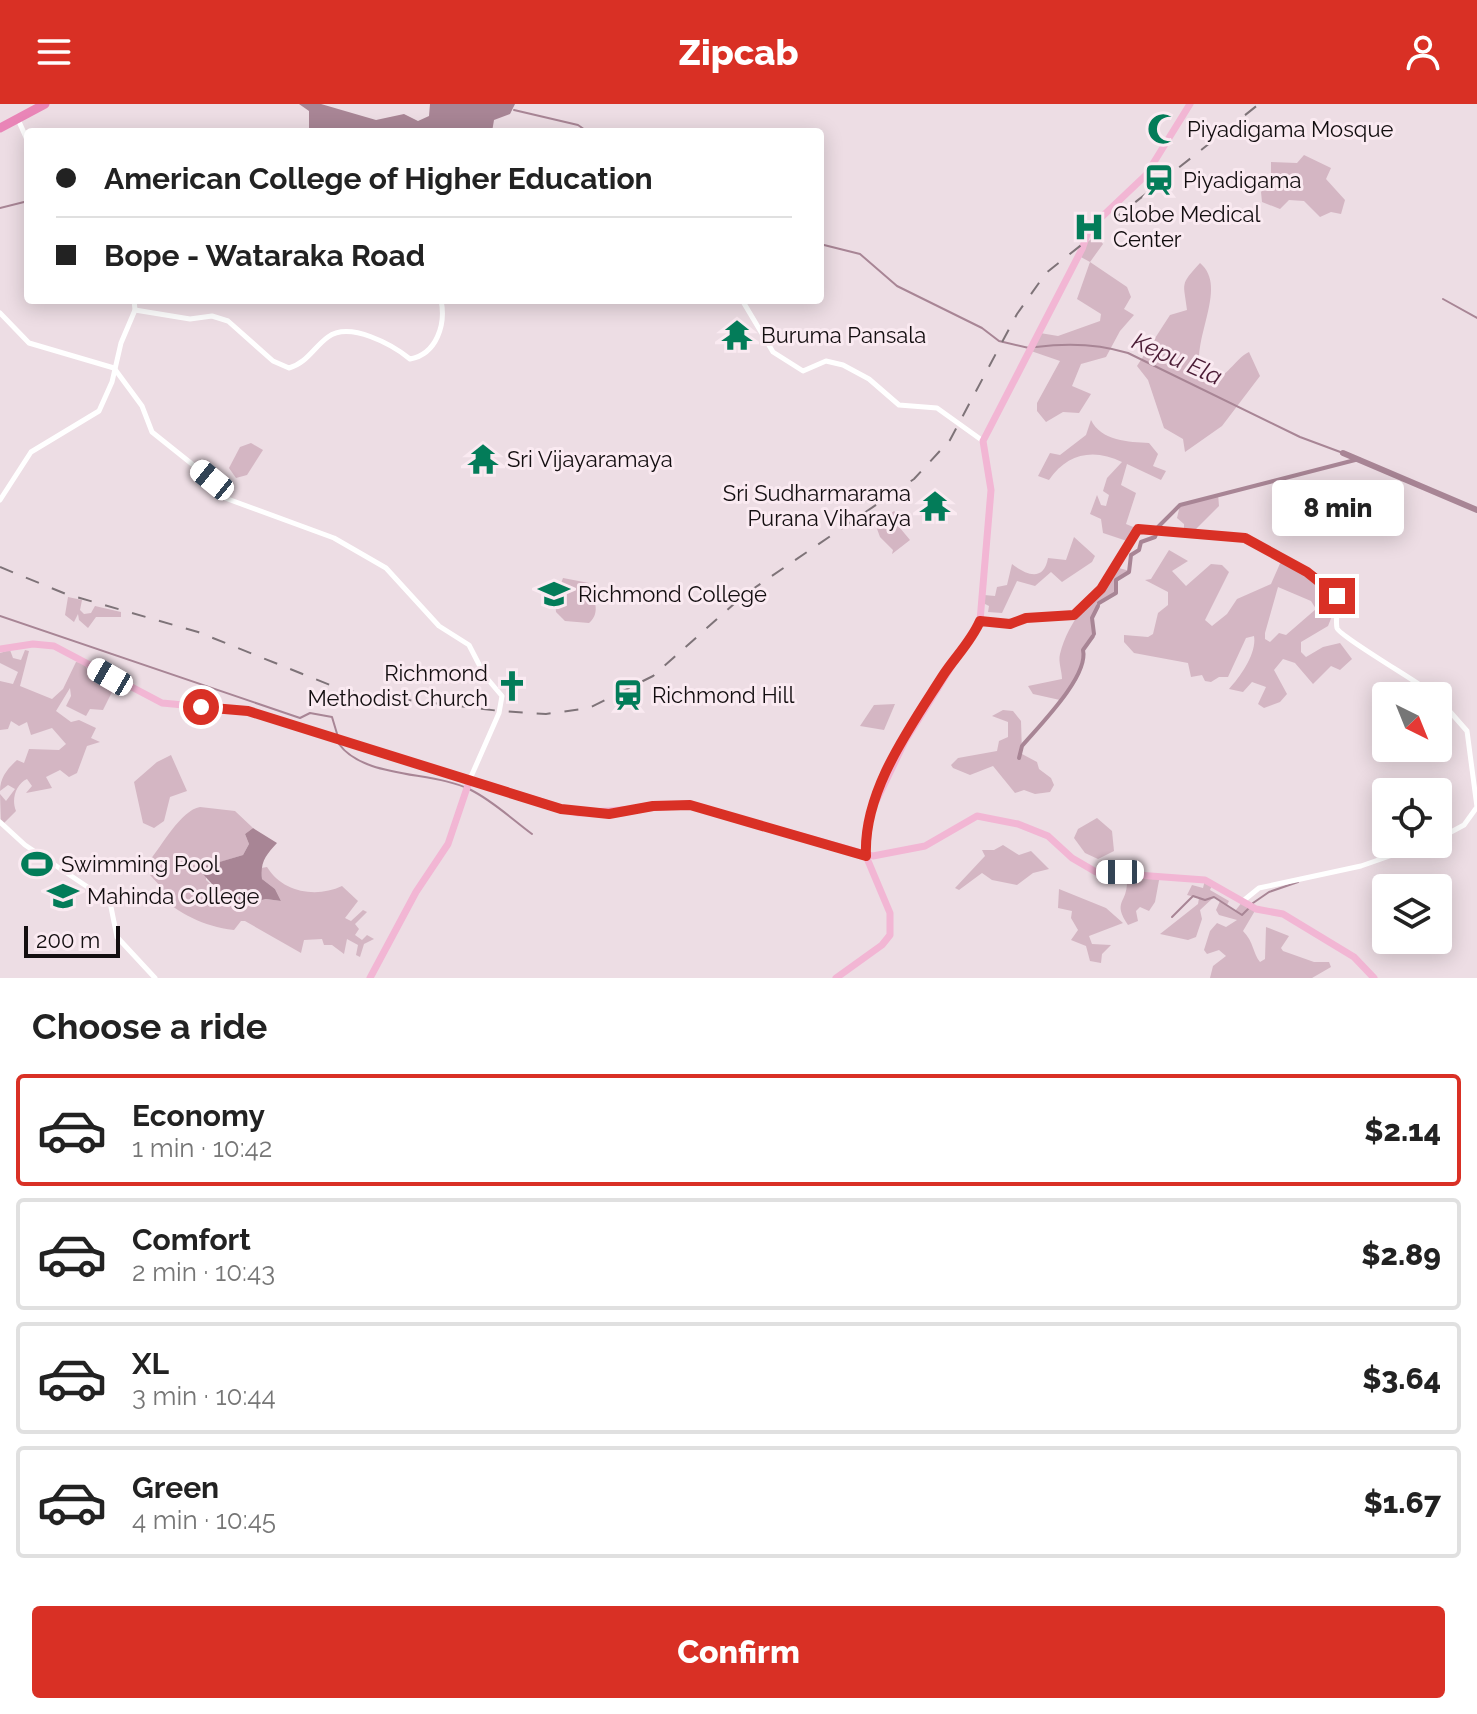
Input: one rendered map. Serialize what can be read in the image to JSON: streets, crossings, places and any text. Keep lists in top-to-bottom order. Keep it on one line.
{"water":["Kepu Ela"],"places":{"mosque":["Piyadigama Mosque"],"station":["Piyadigama","Richmond Hill"],"hospital":["Globe Medical Center"],"temple":["Buruma Pansala","Sri Vijayaramaya","Sri Sudharmarama Purana Viharaya"],"school or university":["Richmond College","Mahinda College"],"church":["Richmond Methodist Church"],"sports":["Swimming Pool"]},"scale_bar":"200 m","north":"bottom right","page":{"header":"Zipcab","banner":["American College of Higher Education","Bope - Wataraka Road"],"bubble":"8 min","scale":"200 m","heading":"Choose a ride","list":[{"name":"Economy","note":"1 min · 10:42","value":"$2.14"},{"name":"Comfort","note":"2 min · 10:43","value":"$2.89"},{"name":"XL","note":"3 min · 10:44","value":"$3.64"},{"name":"Green","note":"4 min · 10:45","value":"$1.67"}],"buttons":"Confirm"}}
